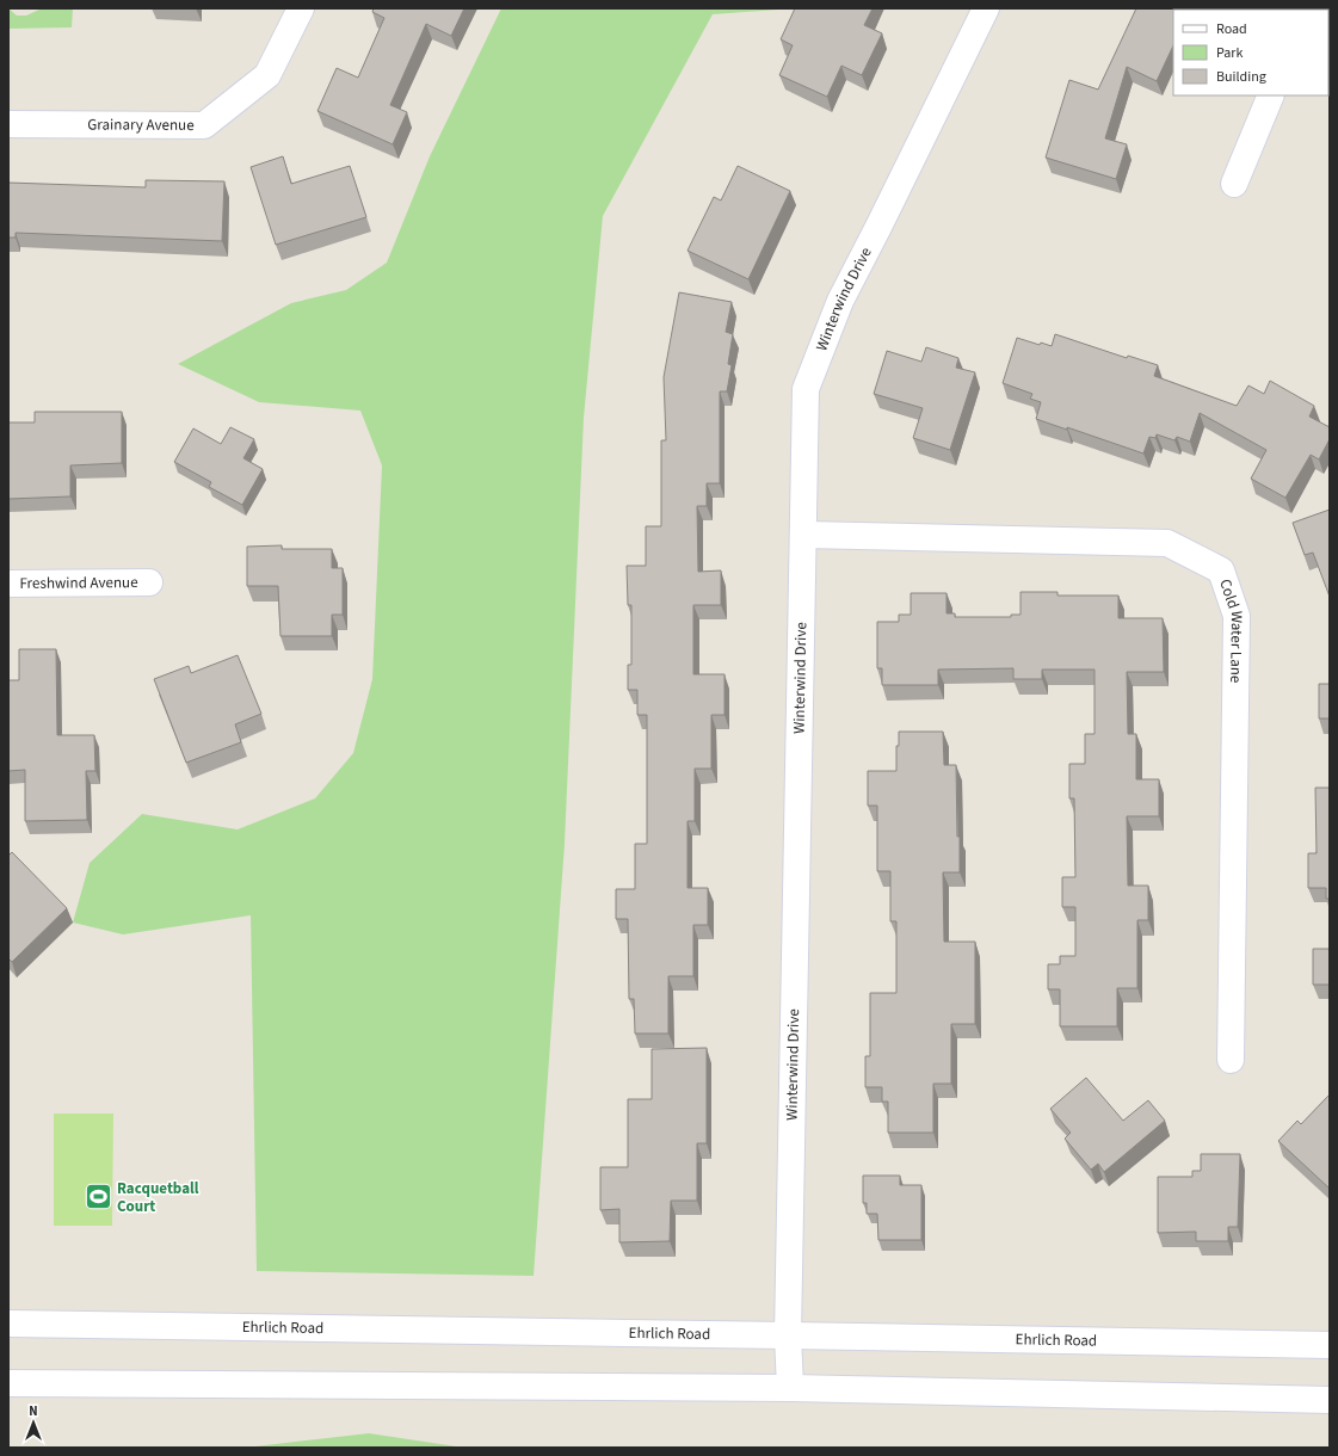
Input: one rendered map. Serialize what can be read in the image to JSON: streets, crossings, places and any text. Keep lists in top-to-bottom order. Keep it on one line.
{"streets":{"street":["Grainary Avenue","Winterwind Drive","Freshwind Avenue","Cold Water Lane","Ehrlich Road"]},"crossings":[["Winterwind Drive","Cold Water Lane"],["Winterwind Drive","Ehrlich Road"]],"places":{"sports":["Racquetball Court"]},"legend":["Road","Park","Building"],"north":"top"}
